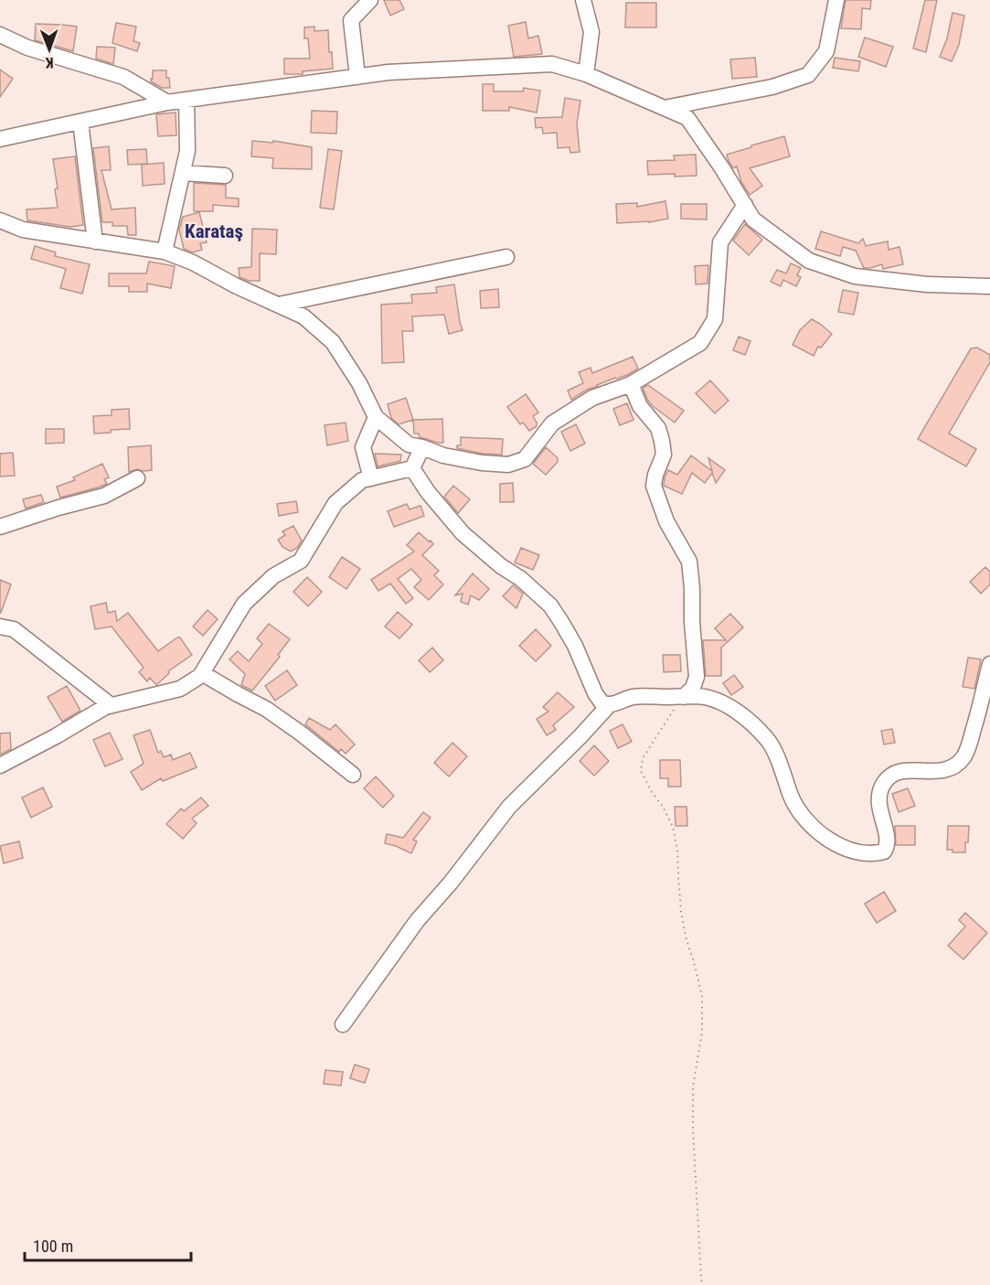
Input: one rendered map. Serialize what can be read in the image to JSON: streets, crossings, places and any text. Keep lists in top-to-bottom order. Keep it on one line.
{"districts":["Karataş"],"scale_bar":"100 m","north":"bottom"}
